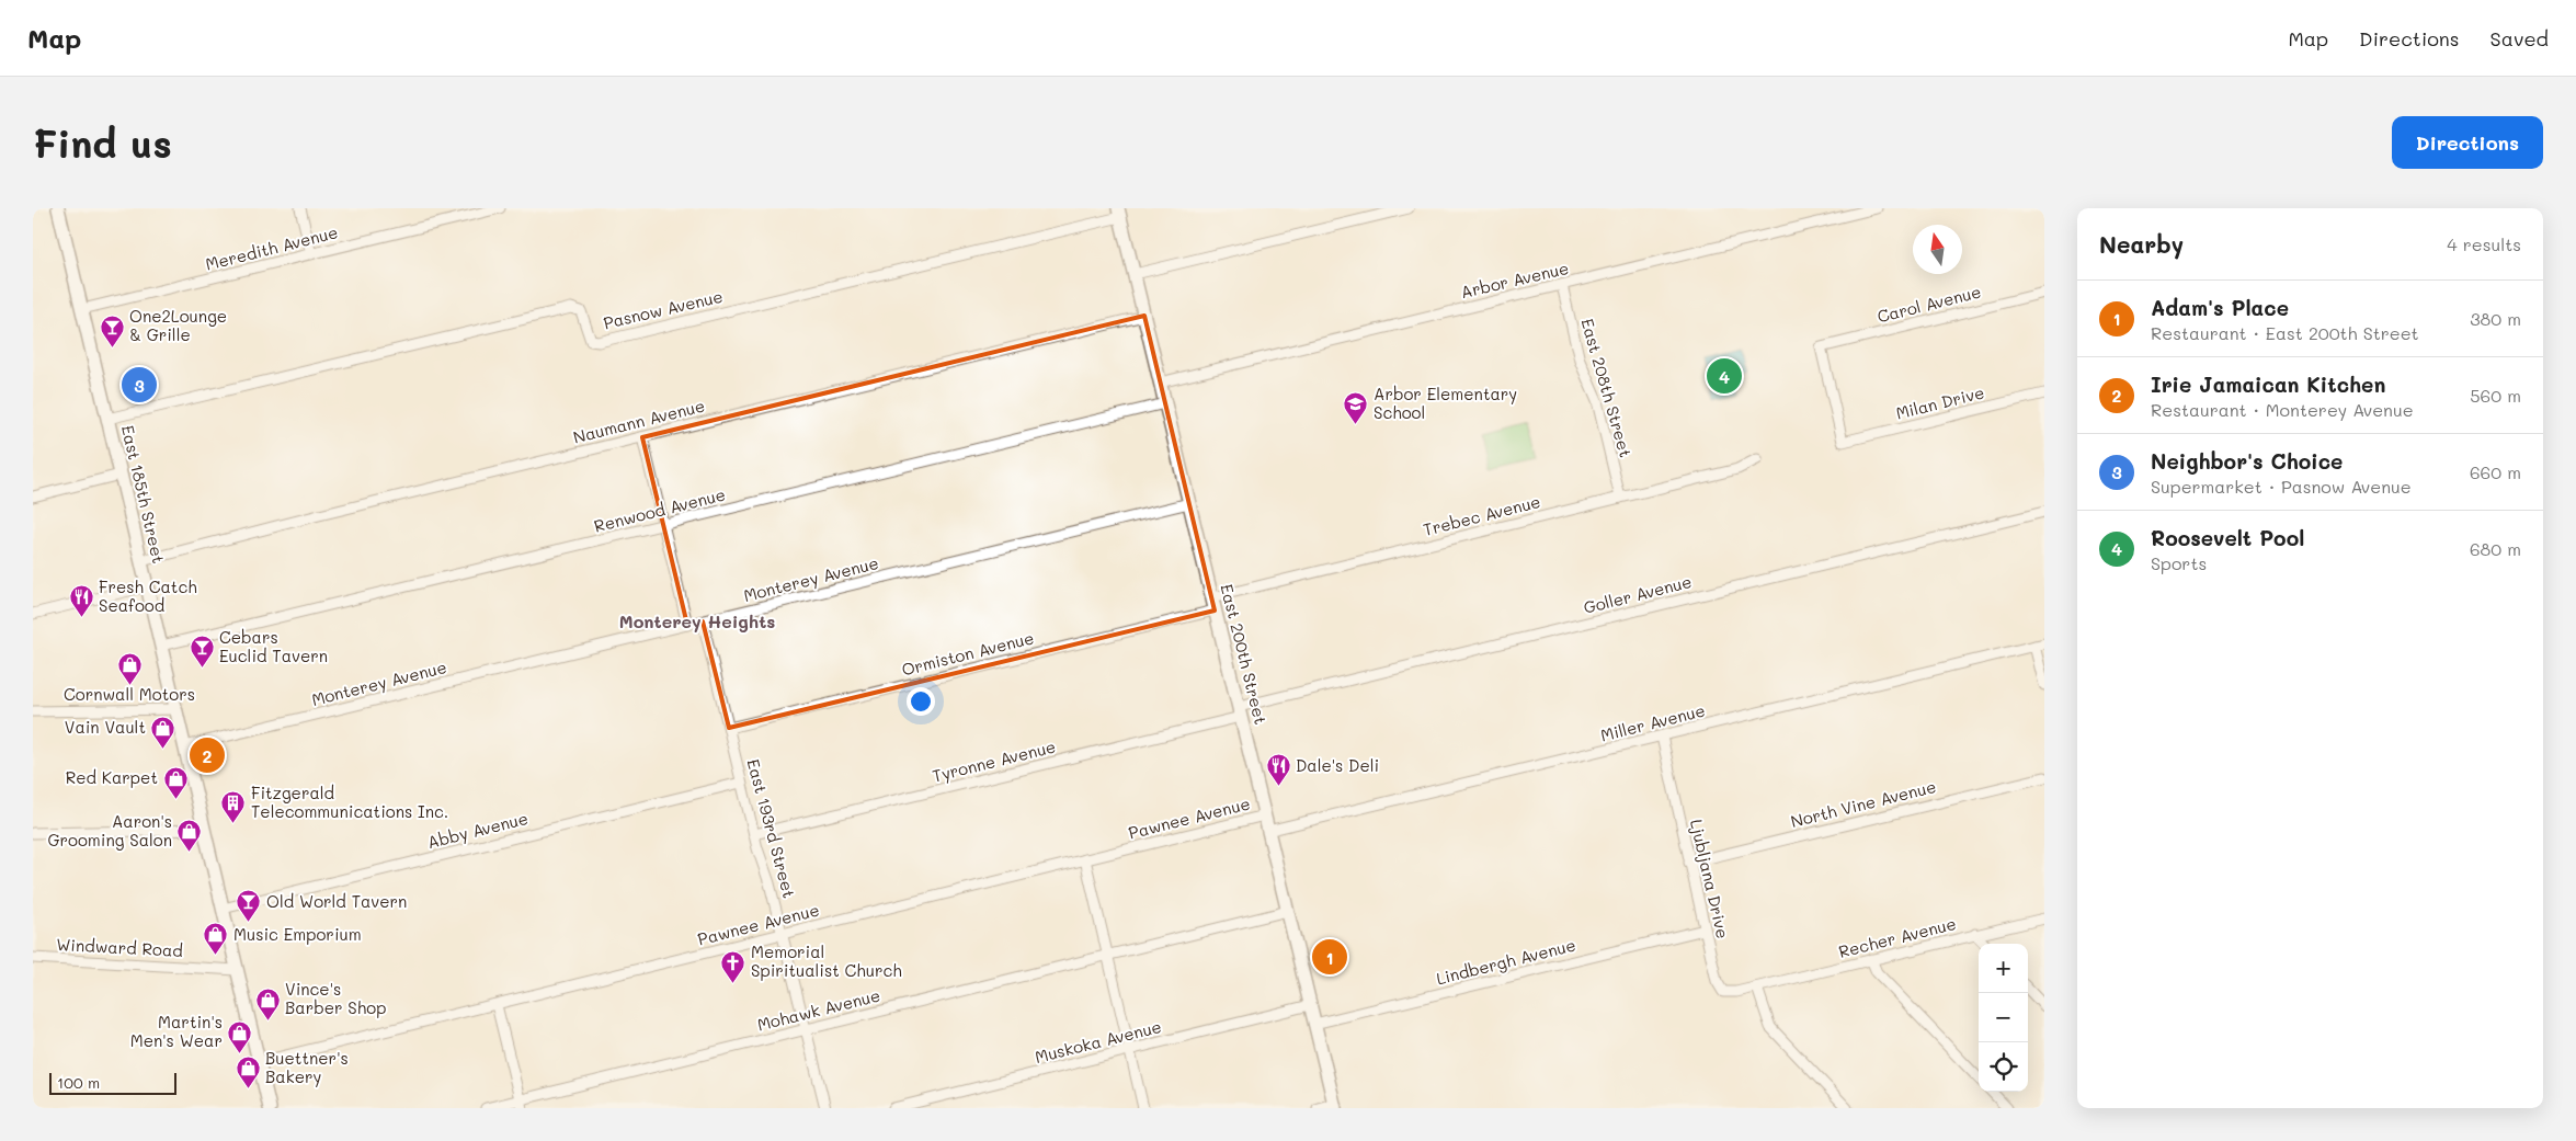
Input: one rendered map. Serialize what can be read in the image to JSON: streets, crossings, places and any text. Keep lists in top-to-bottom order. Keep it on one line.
{"streets":{"street":["Meredith Avenue","Arbor Avenue","Carol Avenue","Pasnow Avenue","East 208th Street","Milan Drive","Naumann Avenue","East 185th Street","Renwood Avenue","Trebec Avenue","Monterey Avenue","Goller Avenue","Ormiston Avenue","East 200th Street","Miller Avenue","Tyronne Avenue","North Vine Avenue","Pawnee Avenue","East 193rd Street","Abby Avenue","Ljubljana Drive","Recher Avenue","Windward Road","Lindbergh Avenue","Mohawk Avenue","Muskoka Avenue"]},"crossings":[["Meredith Avenue","East 185th Street"],["Arbor Avenue","East 208th Street"],["Arbor Avenue","East 200th Street"],["Carol Avenue","Milan Drive"],["Pasnow Avenue","East 185th Street"],["Pasnow Avenue","East 200th Street"],["East 208th Street","Trebec Avenue"],["Naumann Avenue","East 185th Street"],["Naumann Avenue","East 200th Street"],["East 185th Street","Renwood Avenue"],["East 185th Street","Monterey Avenue"],["East 185th Street","Pawnee Avenue"],["East 185th Street","Abby Avenue"],["East 185th Street","Windward Road"],["Renwood Avenue","East 200th Street"],["Trebec Avenue","East 200th Street"],["Monterey Avenue","East 200th Street"],["Monterey Avenue","East 193rd Street"],["Goller Avenue","East 200th Street"],["Goller Avenue","Tyronne Avenue"],["Ormiston Avenue","East 200th Street"],["Ormiston Avenue","East 193rd Street"],["East 200th Street","Miller Avenue"],["East 200th Street","Tyronne Avenue"],["East 200th Street","Pawnee Avenue"],["East 200th Street","Lindbergh Avenue"],["East 200th Street","Mohawk Avenue"],["East 200th Street","Muskoka Avenue"],["Miller Avenue","Ljubljana Drive"],["Tyronne Avenue","East 193rd Street"],["North Vine Avenue","Ljubljana Drive"],["Pawnee Avenue","East 193rd Street"],["East 193rd Street","Abby Avenue"],["East 193rd Street","Mohawk Avenue"],["Ljubljana Drive","Recher Avenue"],["Ljubljana Drive","Lindbergh Avenue"]],"districts":["Monterey Heights"],"places":{"bar":["One2Lounge & Grille","Cebars Euclid Tavern","Old World Tavern"],"school or university":["Arbor Elementary School"],"restaurant":["Fresh Catch Seafood","Dale's Deli"],"shop":["Cornwall Motors","Vain Vault","Red Karpet","Aaron's Grooming Salon","Music Emporium","Vince's Barber Shop","Martin's Men's Wear","Buettner's Bakery"],"building":["Fitzgerald Telecommunications Inc."],"church":["Memorial Spiritualist Church"]},"scale_bar":"100 m","north":"top","page":{"header":"Map","nav":["Map","Directions","Saved"],"buttons":"Directions","title":"Find us","heading":["Nearby","4 results"],"list":[{"mark":"1","name":"Adam's Place","note":"Restaurant · East 200th Street","value":"380 m"},{"mark":"2","name":"Irie Jamaican Kitchen","note":"Restaurant · Monterey Avenue","value":"560 m"},{"mark":"3","name":"Neighbor's Choice","note":"Supermarket · Pasnow Avenue","value":"660 m"},{"mark":"4","name":"Roosevelt Pool","note":"Sports","value":"680 m"}],"pins":["4","3","2","1"],"map_buttons":["+","−"],"scale":"100 m"}}
